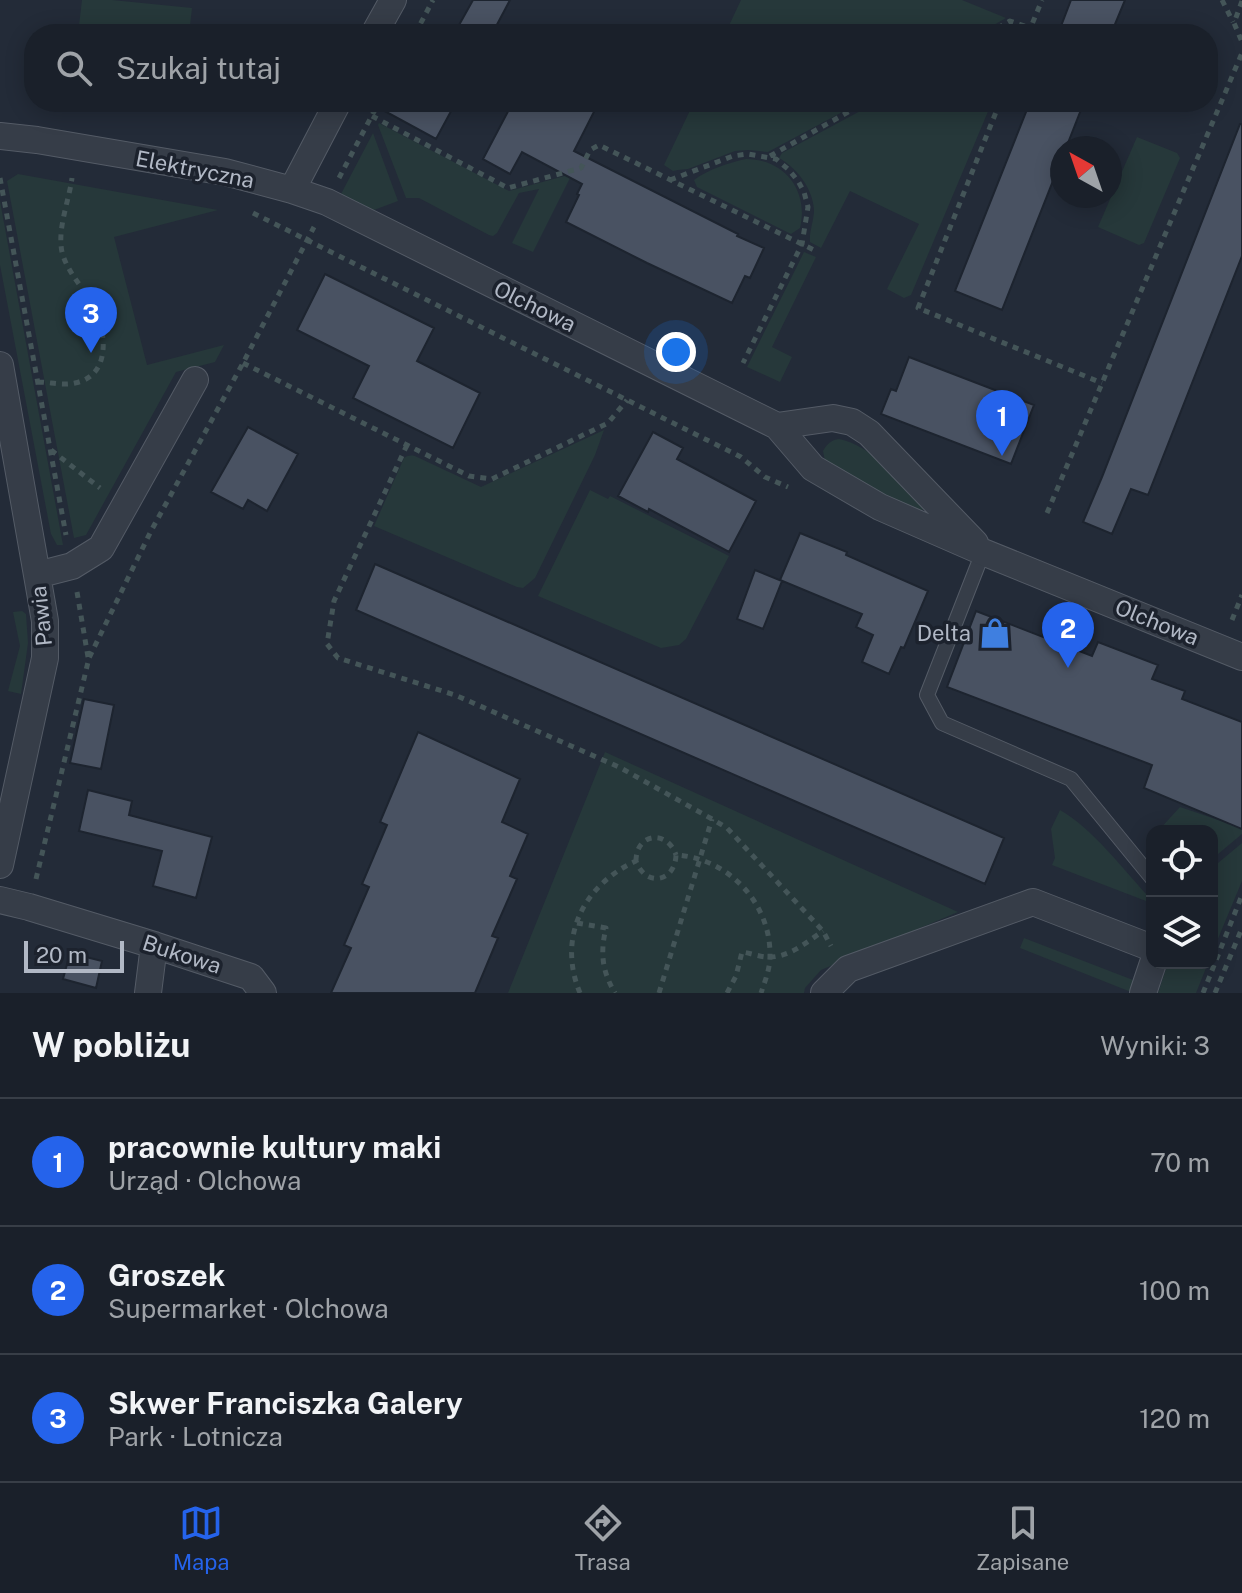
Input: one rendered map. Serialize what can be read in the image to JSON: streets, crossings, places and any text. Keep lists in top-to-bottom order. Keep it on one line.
{"streets":{"street":["Elektryczna","Olchowa","Pawia","Bukowa"]},"crossings":[["Elektryczna","Olchowa"]],"places":{"shop":["Delta"]},"scale_bar":"20 m","north":"top left","page":{"search":"Szukaj tutaj","pins":["3","1","2"],"scale":"20 m","heading":["W pobliżu","Wyniki: 3"],"list":[{"mark":"1","name":"pracownie kultury maki","note":"Urząd · Olchowa","value":"70 m"},{"mark":"2","name":"Groszek","note":"Supermarket · Olchowa","value":"100 m"},{"mark":"3","name":"Skwer Franciszka Galery","note":"Park · Lotnicza","value":"120 m"}],"nav":["Mapa","Trasa","Zapisane"]}}
